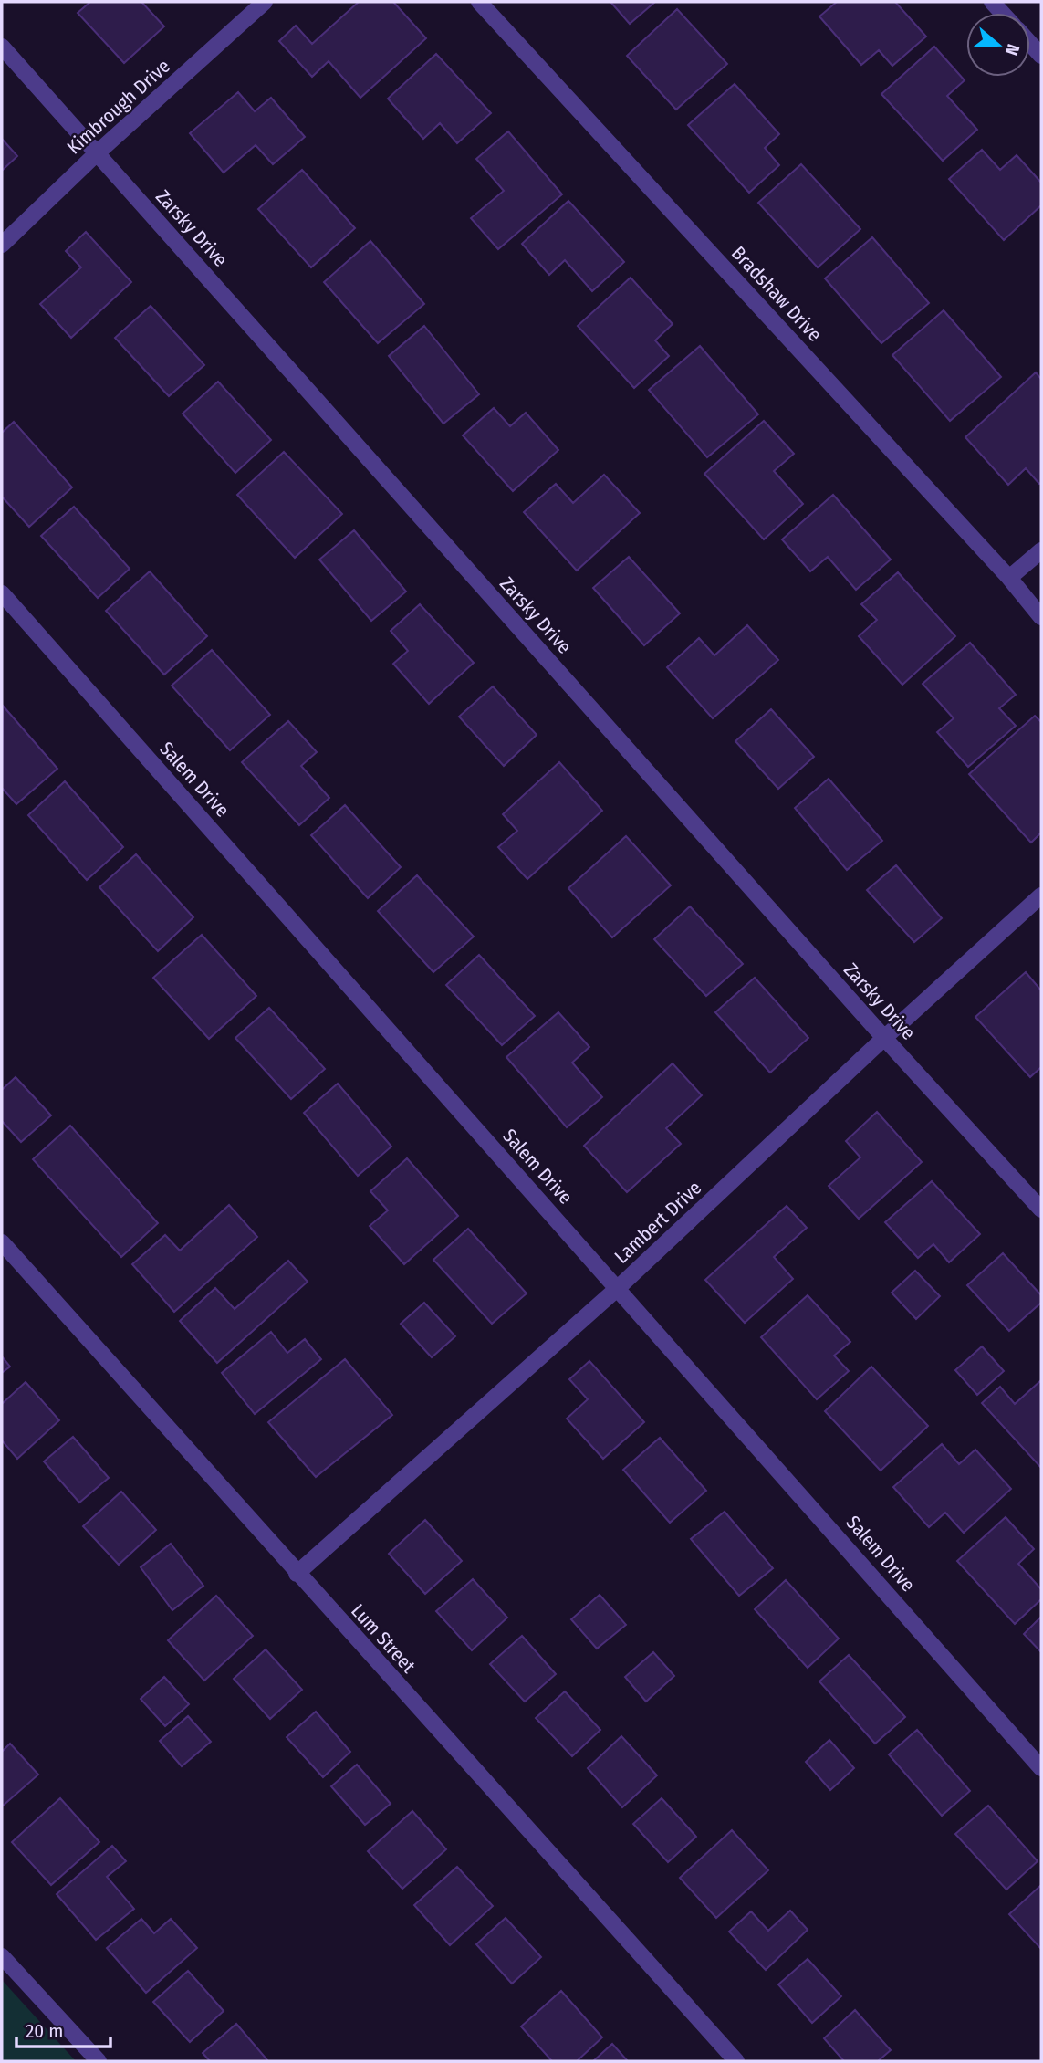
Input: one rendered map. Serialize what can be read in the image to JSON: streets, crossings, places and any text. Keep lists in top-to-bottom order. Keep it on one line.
{"streets":{"street":["Kimbrough Drive","Zarsky Drive","Bradshaw Drive","Salem Drive","Lambert Drive","Lum Street"]},"crossings":[["Kimbrough Drive","Zarsky Drive"],["Zarsky Drive","Lambert Drive"],["Salem Drive","Lambert Drive"],["Lambert Drive","Lum Street"]],"scale_bar":"20 m","north":"right"}
